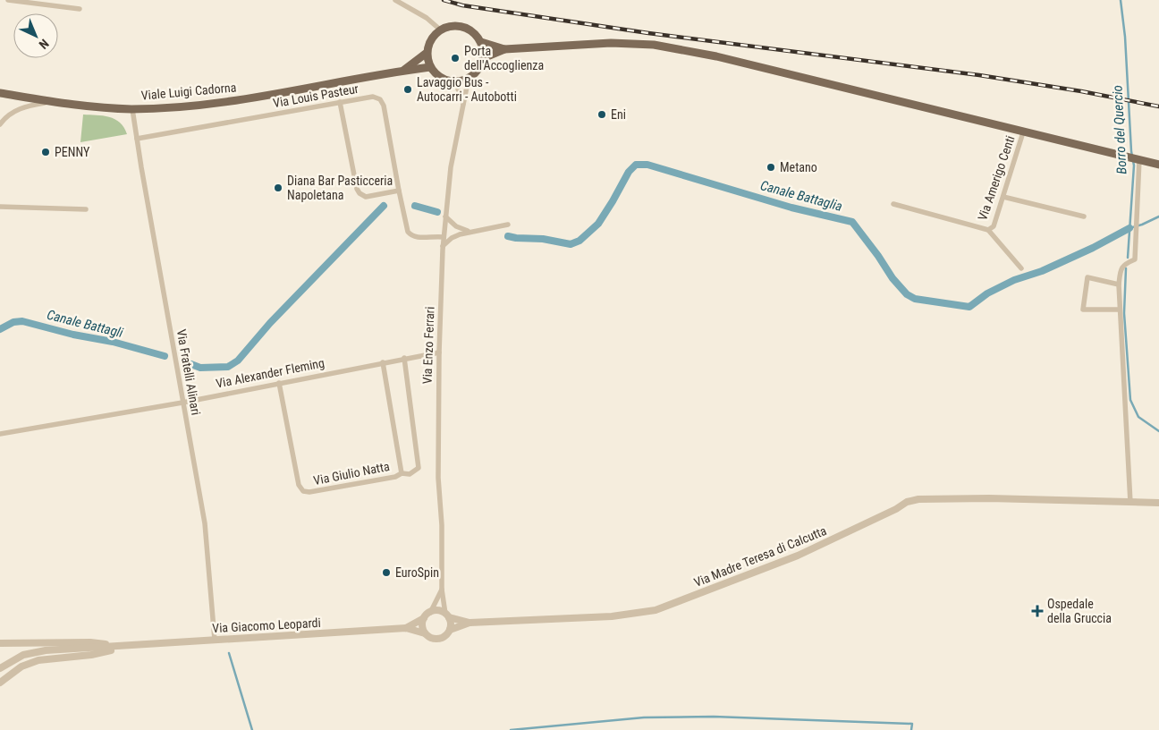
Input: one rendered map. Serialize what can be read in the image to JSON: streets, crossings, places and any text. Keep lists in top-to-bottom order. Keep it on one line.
{"streets":{"main road":["Viale Luigi Cadorna"],"street":["Via Louis Pasteur","Via Amerigo Centi","Via Enzo Ferrari","Via Fratelli Alinari","Via Alexander Fleming","Via Giulio Natta","Via Madre Teresa di Calcutta","Via Giacomo Leopardi"]},"crossings":[["Viale Luigi Cadorna","Via Enzo Ferrari"],["Viale Luigi Cadorna","Via Fratelli Alinari"],["Via Louis Pasteur","Via Enzo Ferrari"],["Via Louis Pasteur","Via Fratelli Alinari"],["Via Enzo Ferrari","Via Alexander Fleming"],["Via Enzo Ferrari","Via Giacomo Leopardi"],["Via Fratelli Alinari","Via Alexander Fleming"],["Via Fratelli Alinari","Via Giacomo Leopardi"],["Via Alexander Fleming","Via Giulio Natta"],["Via Madre Teresa di Calcutta","Via Giacomo Leopardi"]],"water":["Borro del Quercio","Canale Battaglia","Canale Battagli"],"places":{"other":["Porta dell'Accoglienza","Lavaggio Bus - Autocarri - Autobotti","Eni","PENNY","Metano","Diana Bar Pasticceria Napoletana","EuroSpin"],"health":["Ospedale della Gruccia"]},"north":"bottom right"}
